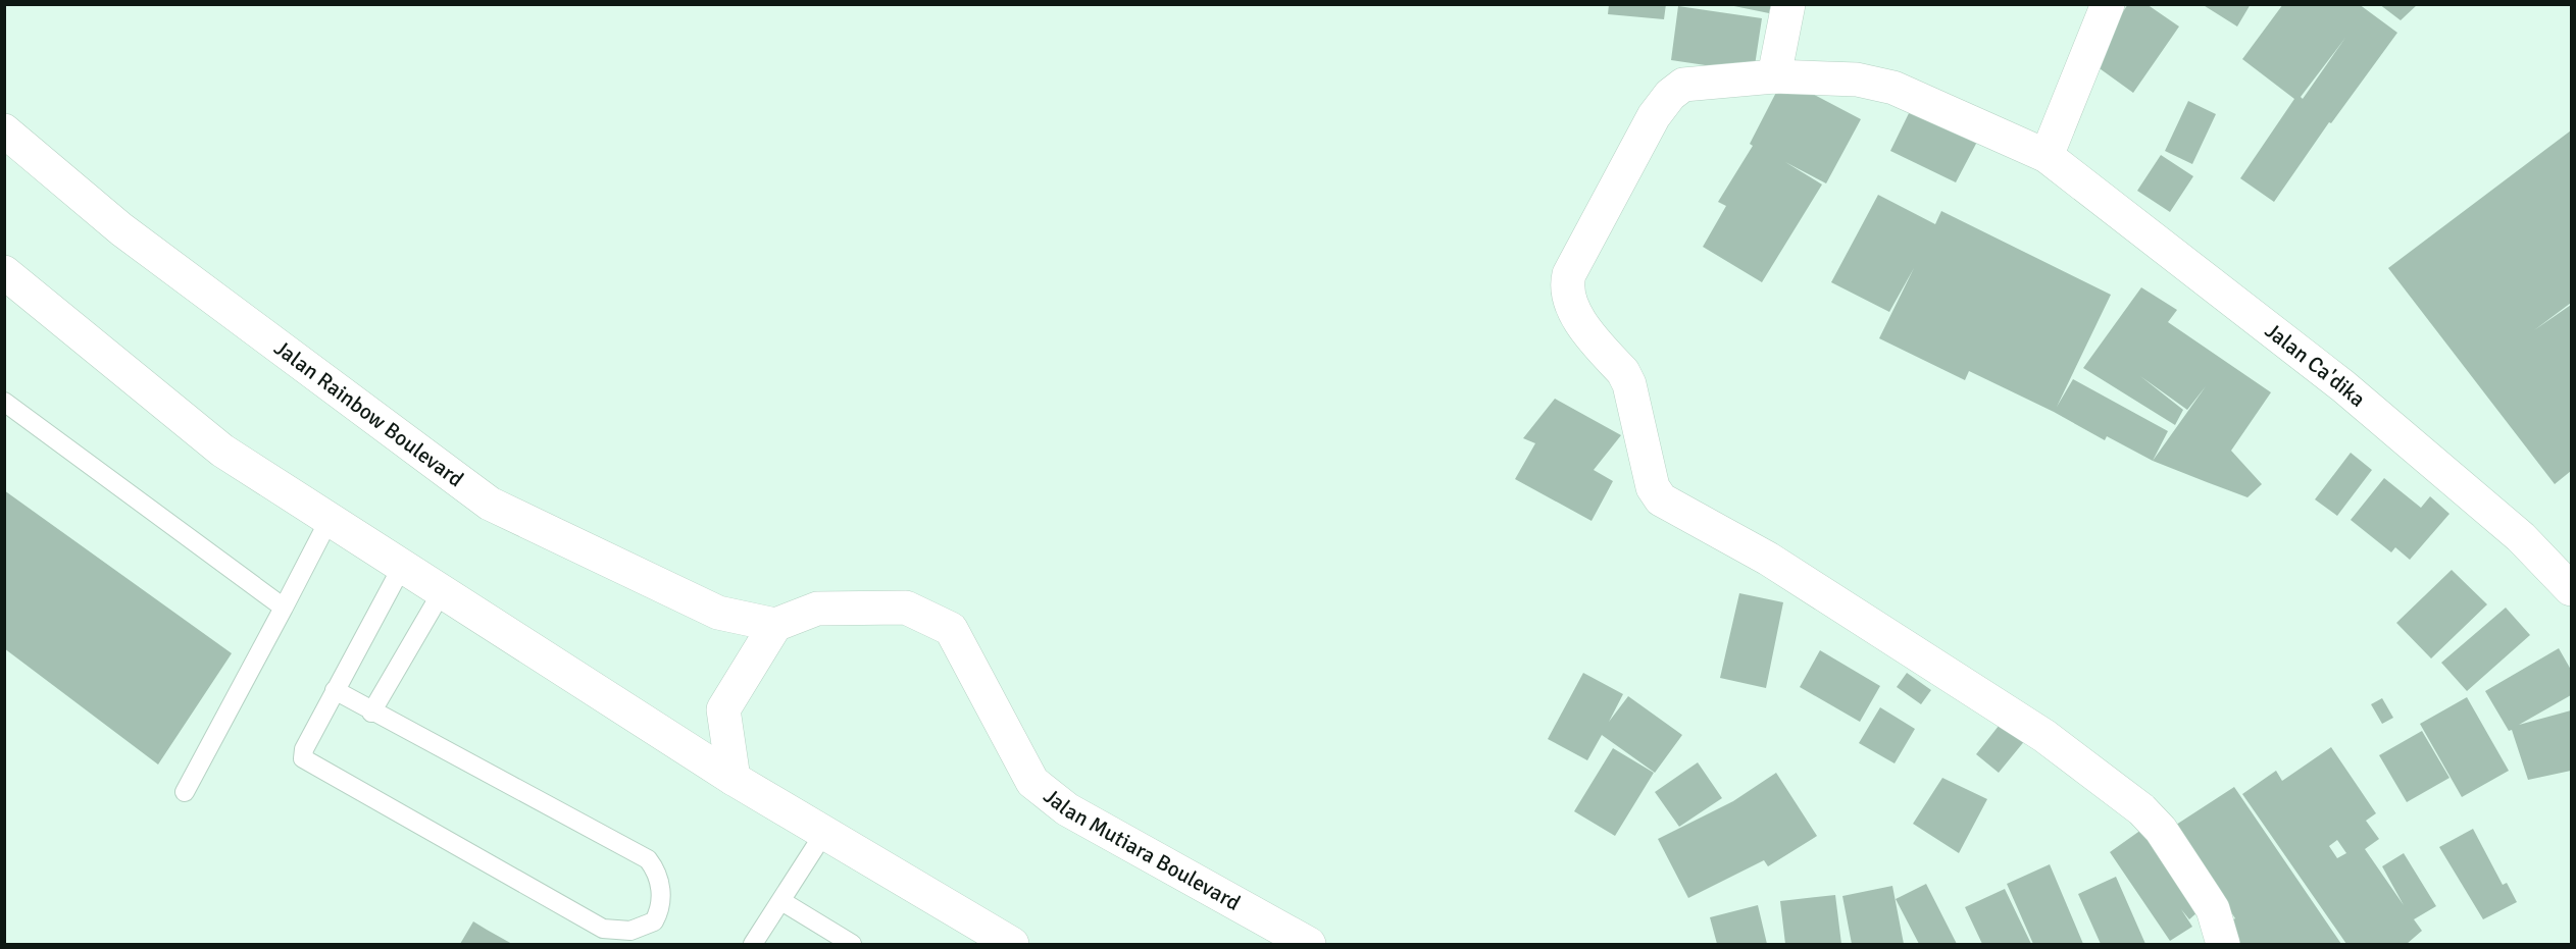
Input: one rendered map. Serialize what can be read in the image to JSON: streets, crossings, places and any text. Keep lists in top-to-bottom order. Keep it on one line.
{"streets":{"street":["Jalan Ca'dika","Jalan Rainbow Boulevard","Jalan Mutiara Boulevard"]},"crossings":[["Jalan Rainbow Boulevard","Jalan Mutiara Boulevard"]]}
